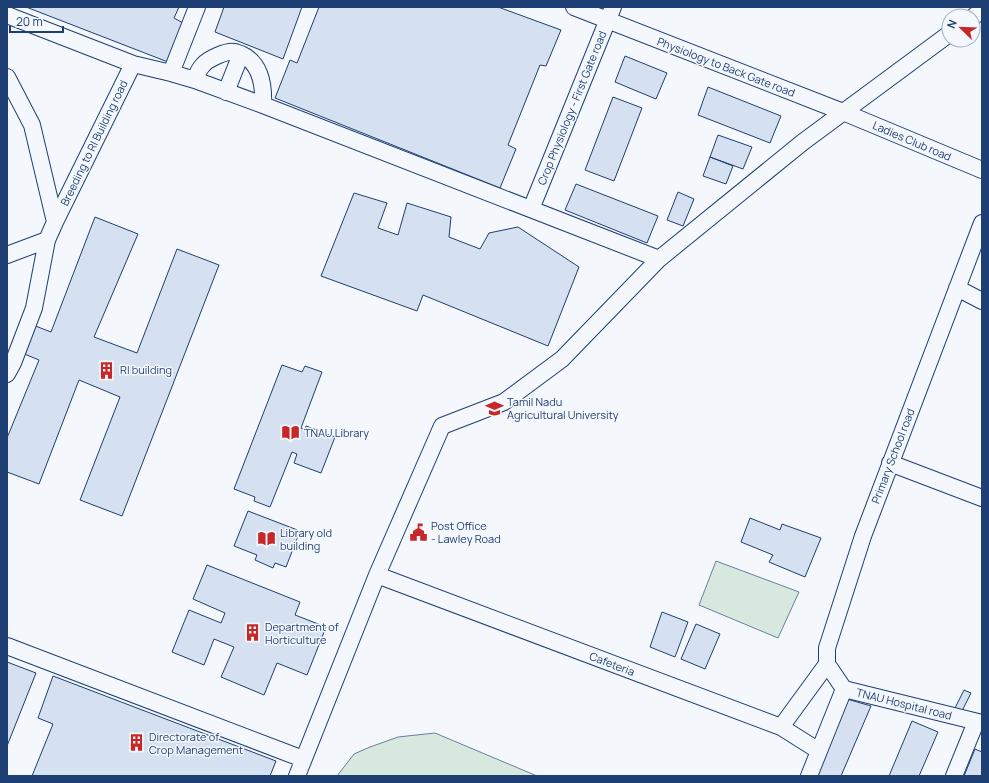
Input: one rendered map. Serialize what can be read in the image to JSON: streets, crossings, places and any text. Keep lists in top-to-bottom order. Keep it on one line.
{"streets":{"street":["Physiology to Back Gate road","Crop Physiology - First Gate road","Ladies Club road","Breeding to RI Building road","Primary School road","Cafeteria","TNAU Hospital road"]},"crossings":[["Physiology to Back Gate road","Crop Physiology - First Gate road"],["Physiology to Back Gate road","Ladies Club road"],["Cafeteria","TNAU Hospital road"]],"places":{"building":["RI building","Department of Horticulture","Directorate of Crop Management"],"school or university":["Tamil Nadu Agricultural University"],"library":["TNAU Library","Library old building"],"public building":["Post Office - Lawley Road"]},"scale_bar":"20 m","north":"top left"}
